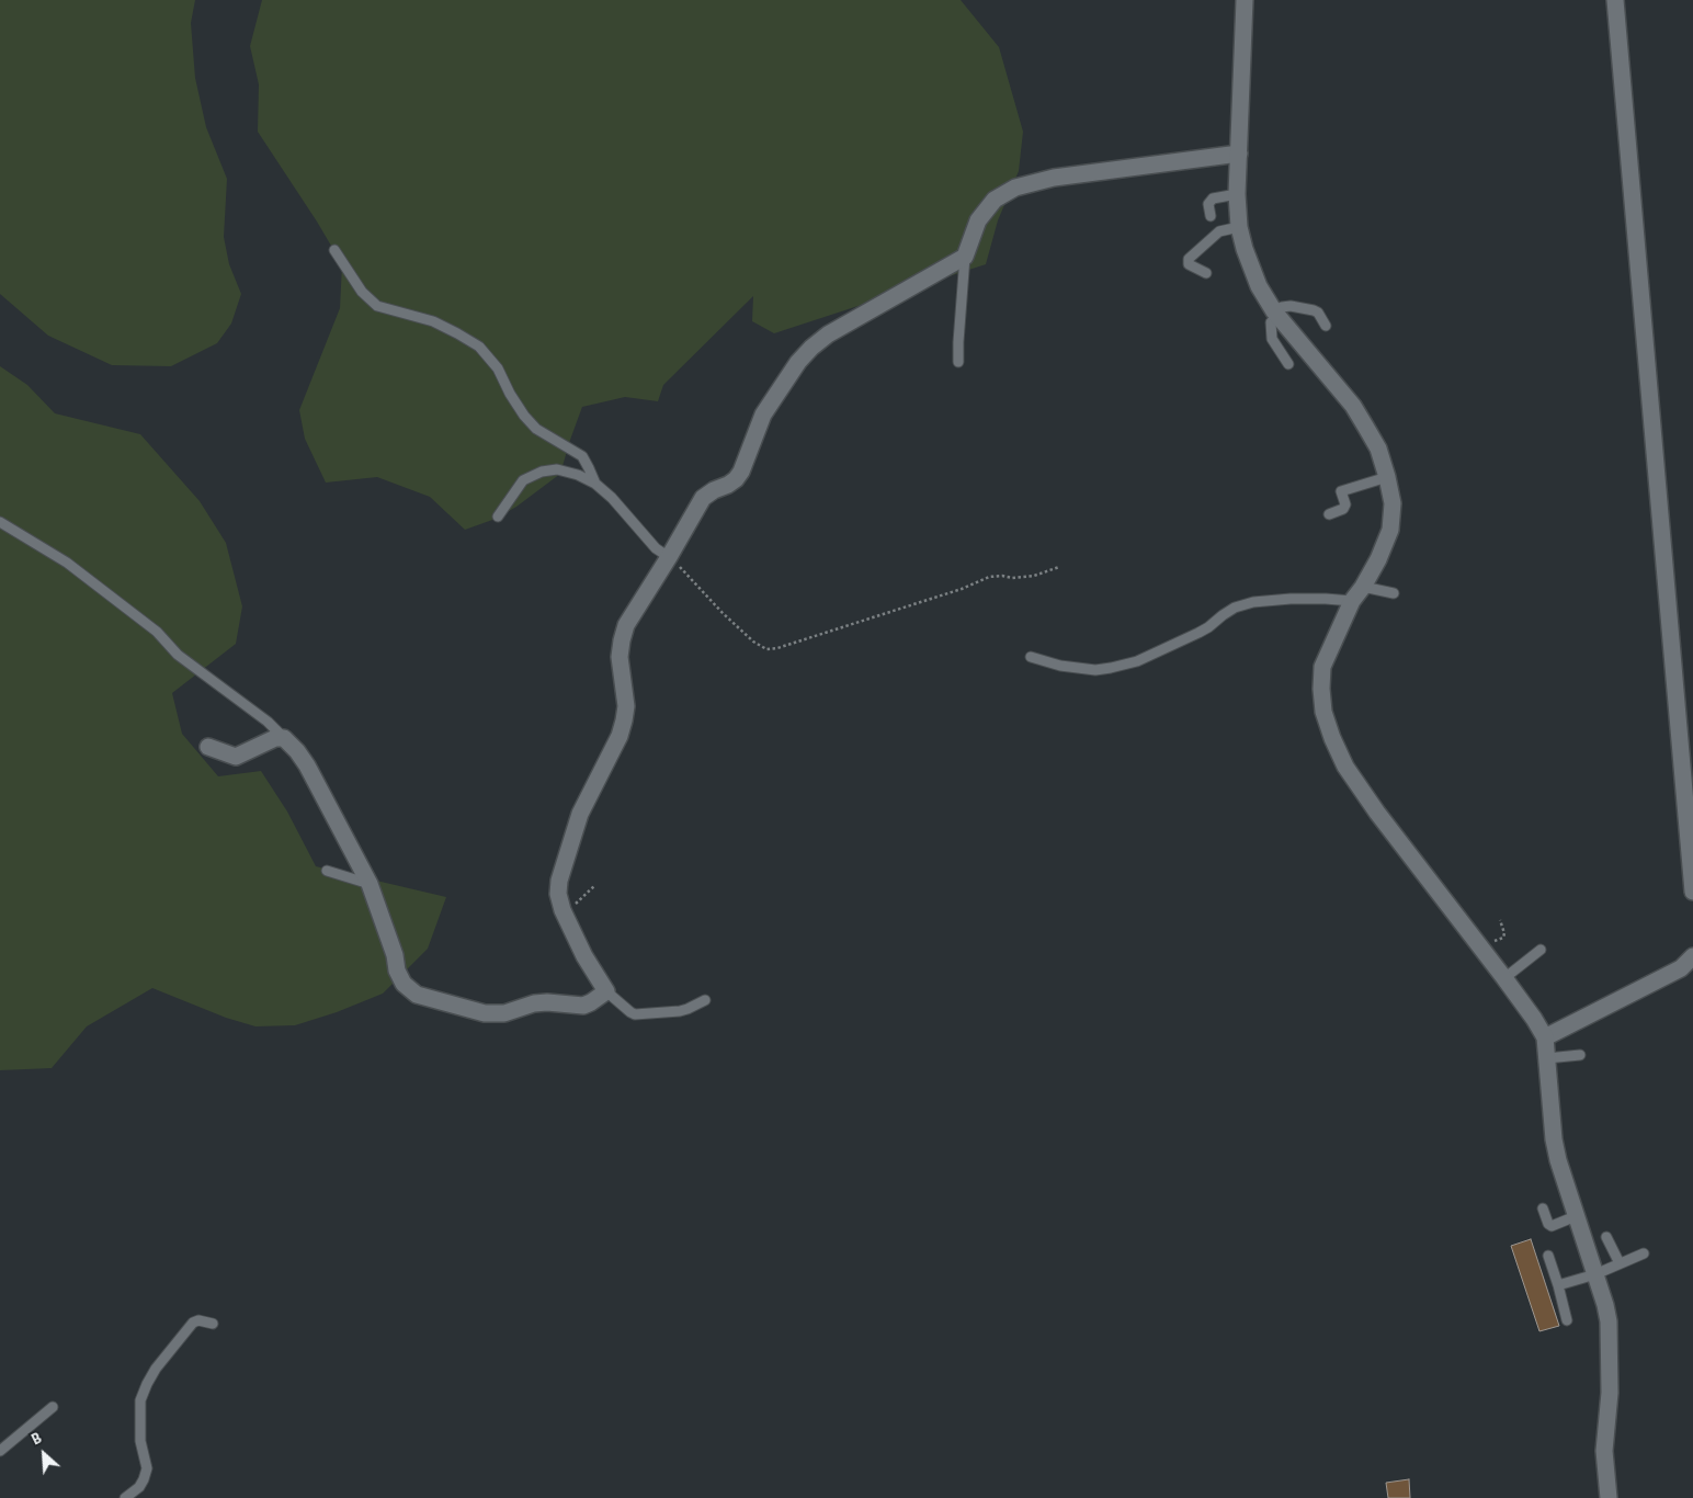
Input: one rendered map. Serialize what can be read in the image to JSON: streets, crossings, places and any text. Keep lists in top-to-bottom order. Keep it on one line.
{"north":"top left"}
